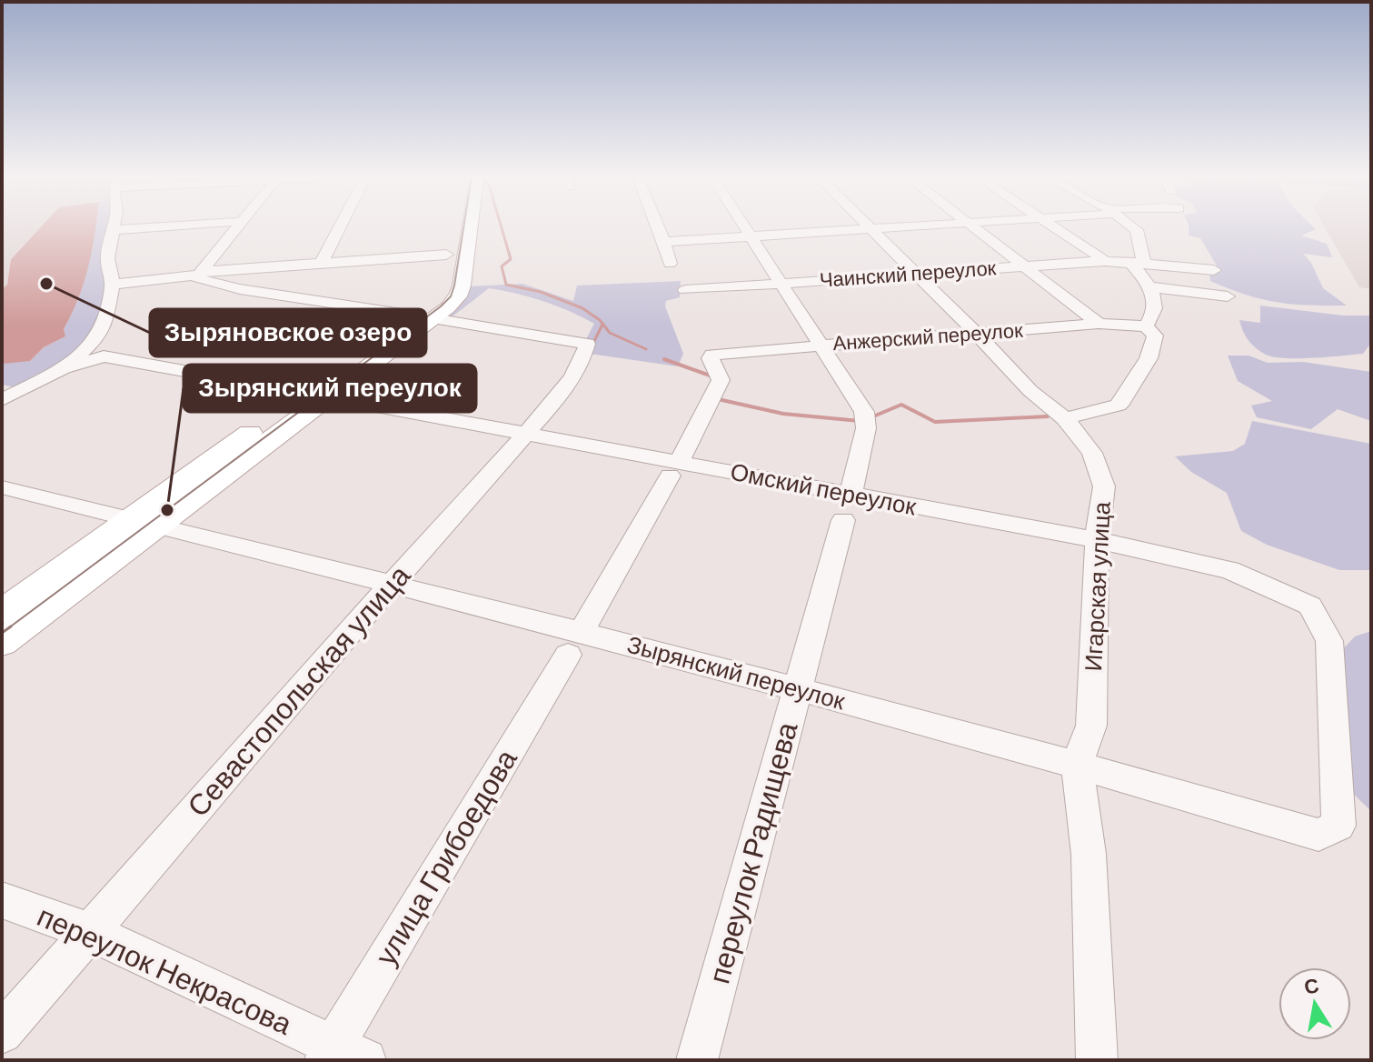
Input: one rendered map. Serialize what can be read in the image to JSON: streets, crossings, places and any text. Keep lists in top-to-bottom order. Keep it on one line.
{"streets":{"street":["Чаинский переулок","Анжерский переулок","Омский переулок","Игарская улица","Зырянский переулок","Севастопольская улица","переулок Радищева","улица Грибоедова","переулок Некрасова"]},"crossings":[["Чаинский переулок","Игарская улица"],["Анжерский переулок","Игарская улица"],["Анжерский переулок","переулок Радищева"],["Анжерский переулок","улица Грибоедова"],["Омский переулок","Игарская улица"],["Омский переулок","Зырянский переулок"],["Омский переулок","Севастопольская улица"],["Омский переулок","переулок Радищева"],["Омский переулок","улица Грибоедова"],["Игарская улица","Зырянский переулок"],["Зырянский переулок","Севастопольская улица"],["Зырянский переулок","переулок Радищева"],["Зырянский переулок","улица Грибоедова"],["Севастопольская улица","переулок Некрасова"],["улица Грибоедова","переулок Некрасова"]],"places":["Зыряновское озеро","Зырянский переулок"],"north":"top"}
